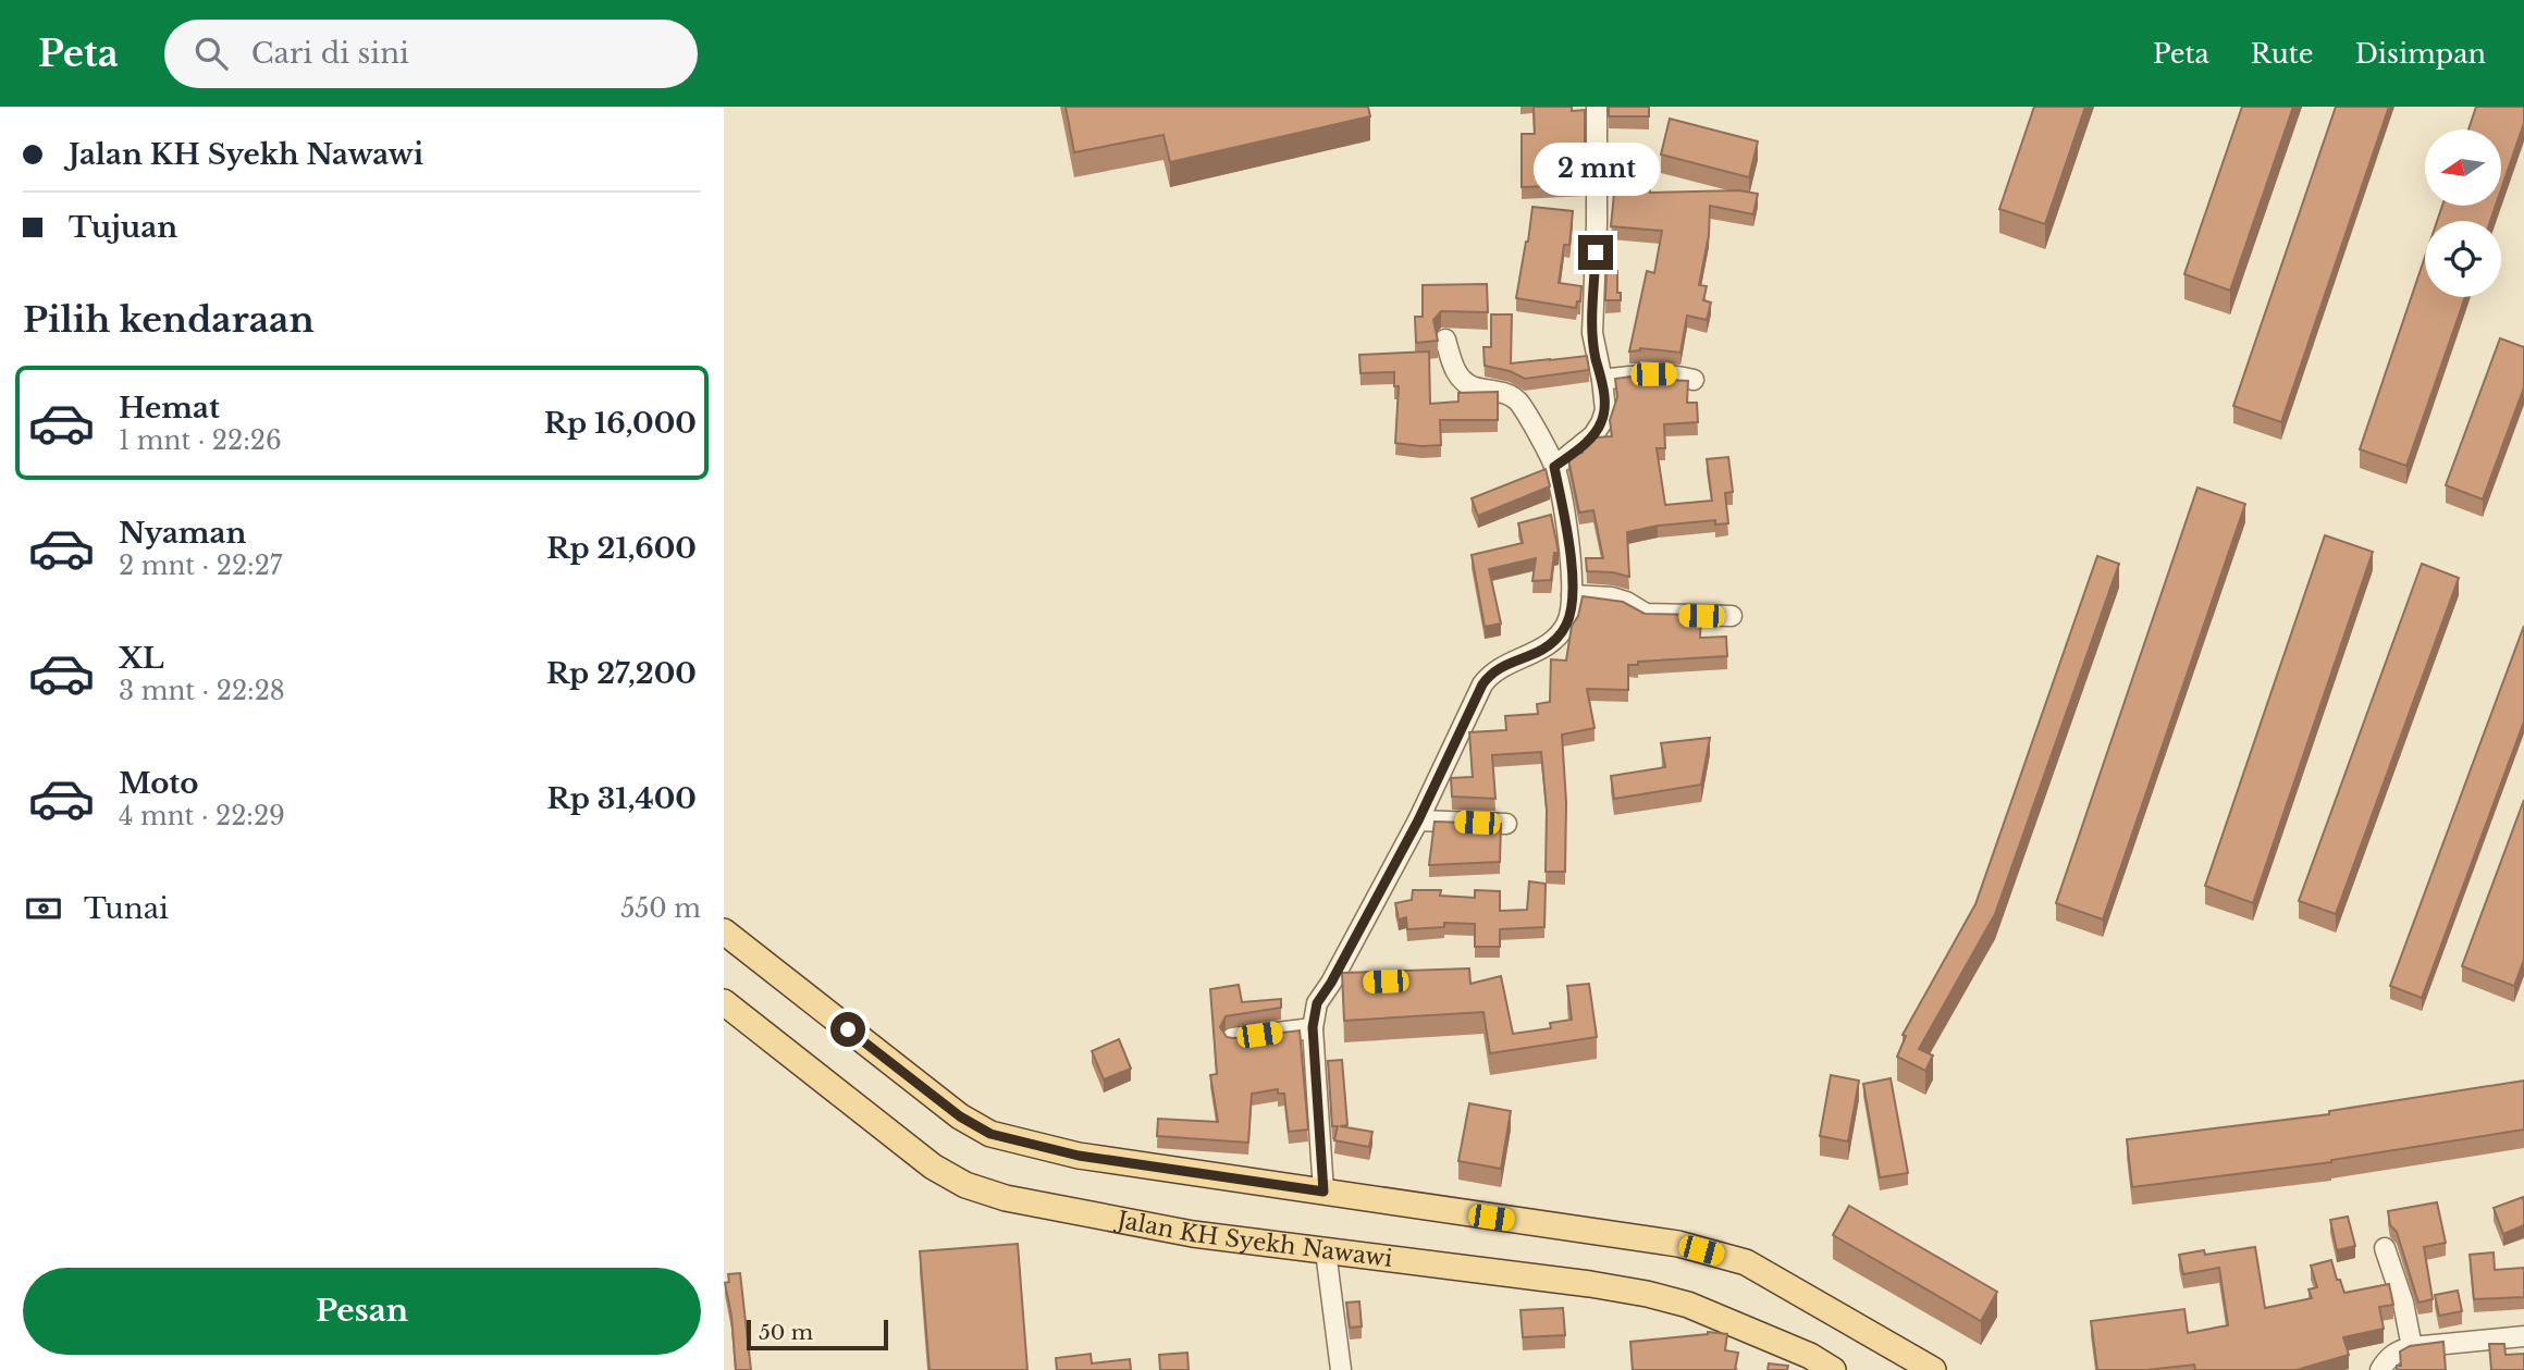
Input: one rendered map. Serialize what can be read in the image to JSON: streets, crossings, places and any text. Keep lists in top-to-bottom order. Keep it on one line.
{"streets":{"main road":["Jalan KH Syekh Nawawi"]},"scale_bar":"50 m","north":"left","page":{"header":"Peta","search":"Cari di sini","nav":["Peta","Rute","Disimpan"],"banner":["Jalan KH Syekh Nawawi","Tujuan"],"bubble":"2 mnt","heading":"Pilih kendaraan","list":[{"name":"Hemat","note":"1 mnt · 22:26","value":"Rp 16,000"},{"name":"Nyaman","note":"2 mnt · 22:27","value":"Rp 21,600"},{"name":"XL","note":"3 mnt · 22:28","value":"Rp 27,200"},{"name":"Moto","note":"4 mnt · 22:29","value":"Rp 31,400"}],"pay":["Tunai","550 m"],"buttons":"Pesan","scale":"50 m"}}
